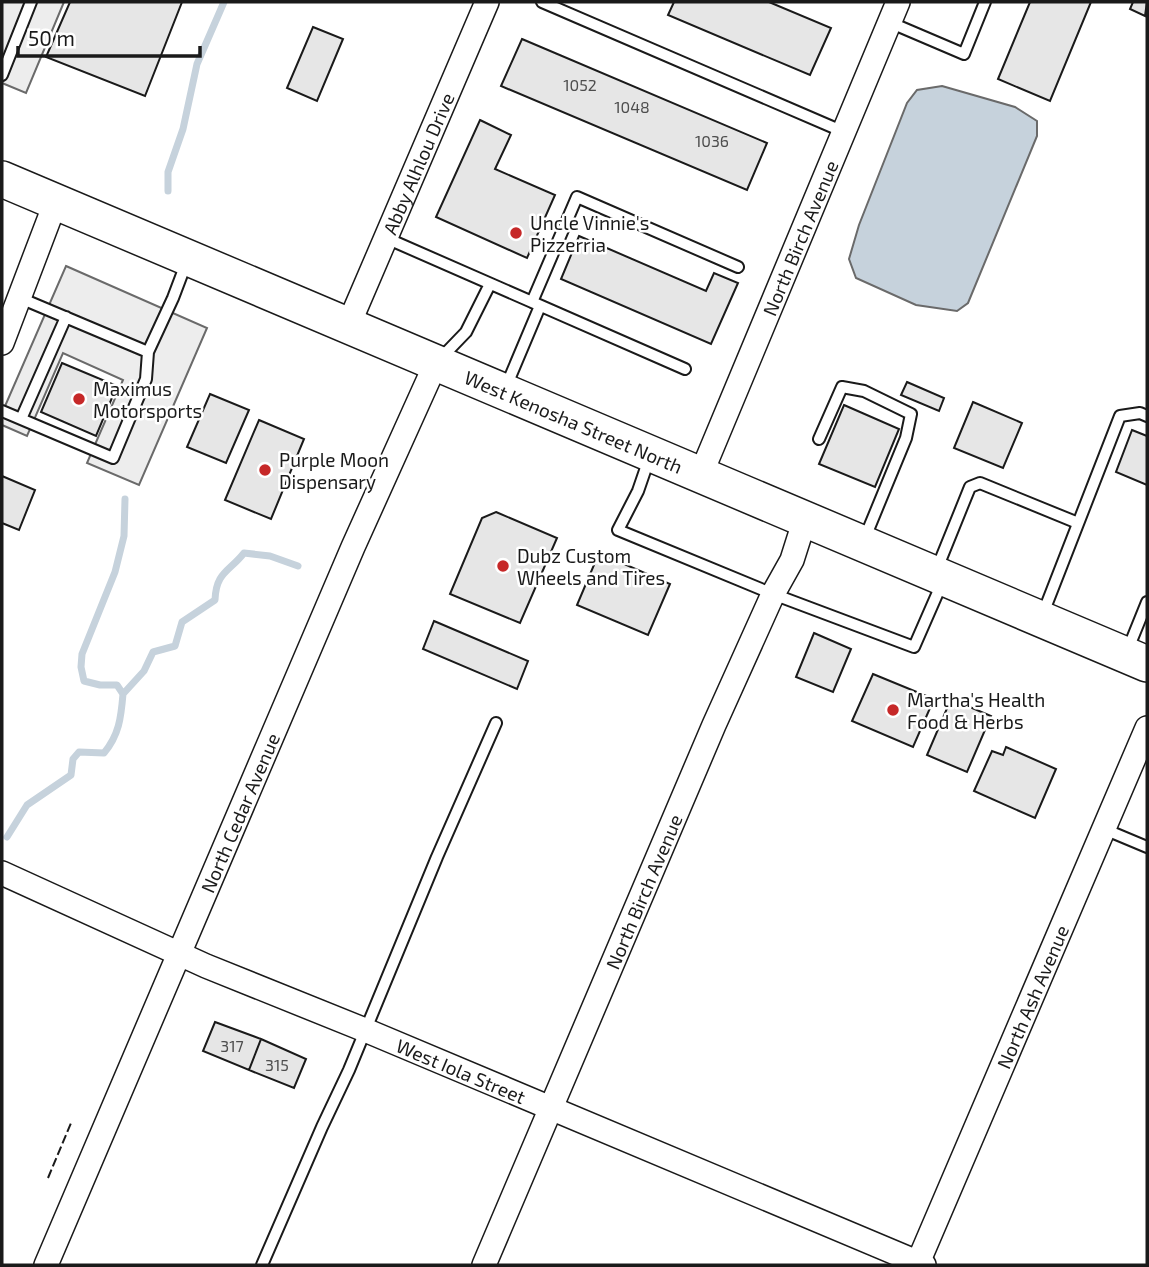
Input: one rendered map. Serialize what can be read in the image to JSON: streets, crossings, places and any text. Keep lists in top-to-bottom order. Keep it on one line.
{"streets":{"main road":["West Kenosha Street North"],"street":["Abby Alhlou Drive","North Birch Avenue","North Cedar Avenue","North Ash Avenue","West Iola Street"]},"crossings":[["Abby Alhlou Drive","West Kenosha Street North"],["North Birch Avenue","West Kenosha Street North"],["North Birch Avenue","West Iola Street"],["West Kenosha Street North","North Cedar Avenue"],["North Cedar Avenue","West Iola Street"],["North Ash Avenue","West Iola Street"]],"places":["Uncle Vinnie's Pizzerria","Maximus Motorsports","Purple Moon Dispensary","Dubz Custom Wheels and Tires","Martha's Health Food & Herbs"],"house_numbers":["1052","1048","1036","317","315"],"scale_bar":"50 m"}
